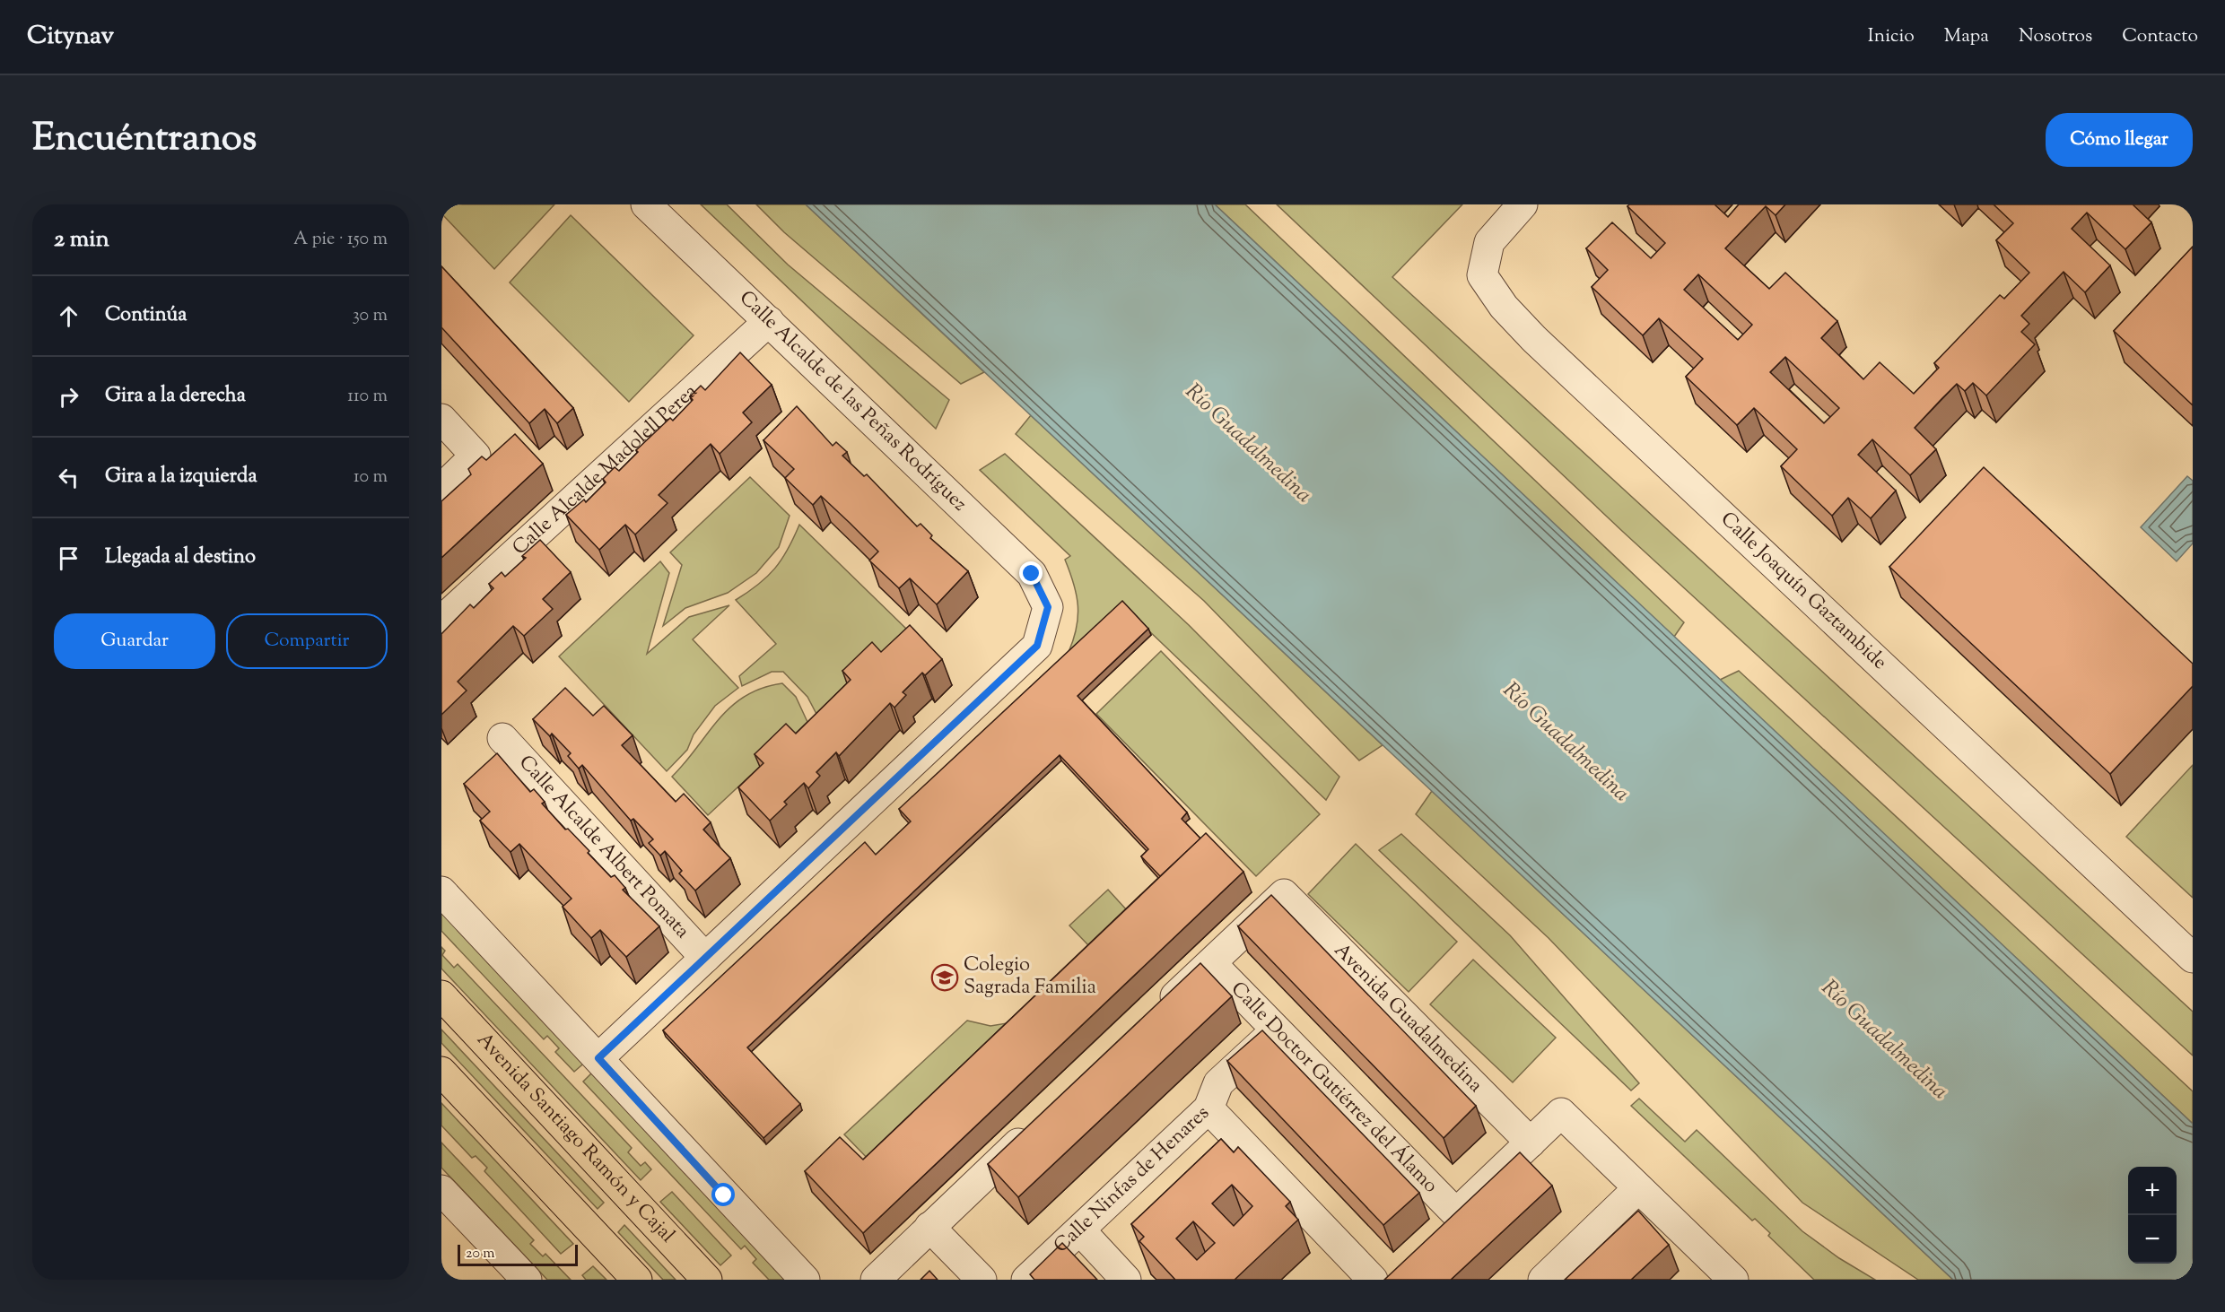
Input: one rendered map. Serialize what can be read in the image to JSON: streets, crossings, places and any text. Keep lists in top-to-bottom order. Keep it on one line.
{"streets":{"main road":["Avenida Santiago Ramón y Cajal"],"street":["Calle Alcalde de las Peñas Rodríguez","Calle Alcalde Madolell Perea","Calle Joaquín Gaztambide","Calle Alcalde Albert Pomata","Avenida Guadalmedina","Calle Doctor Gutiérrez del Álamo","Calle Ninfas de Henares"]},"crossings":[["Calle Alcalde de las Peñas Rodríguez","Calle Alcalde Madolell Perea"],["Calle Alcalde de las Peñas Rodríguez","Calle Alcalde Albert Pomata"],["Avenida Guadalmedina","Calle Doctor Gutiérrez del Álamo"],["Calle Doctor Gutiérrez del Álamo","Calle Ninfas de Henares"]],"water":["Río Guadalmedina"],"places":{"school or university":["Colegio Sagrada Familia"]},"scale_bar":"20 m","page":{"header":"Citynav","nav":["Inicio","Mapa","Nosotros","Contacto"],"title":"Encuéntranos","buttons":["Cómo llegar",["Guardar","Compartir"]],"heading":["2 min","A pie · 150 m"],"list":[["Continúa","30 m"],["Gira a la derecha","110 m"],["Gira a la izquierda","10 m"],"Llegada al destino"],"map_buttons":["+","−"],"scale":"20 m"}}
